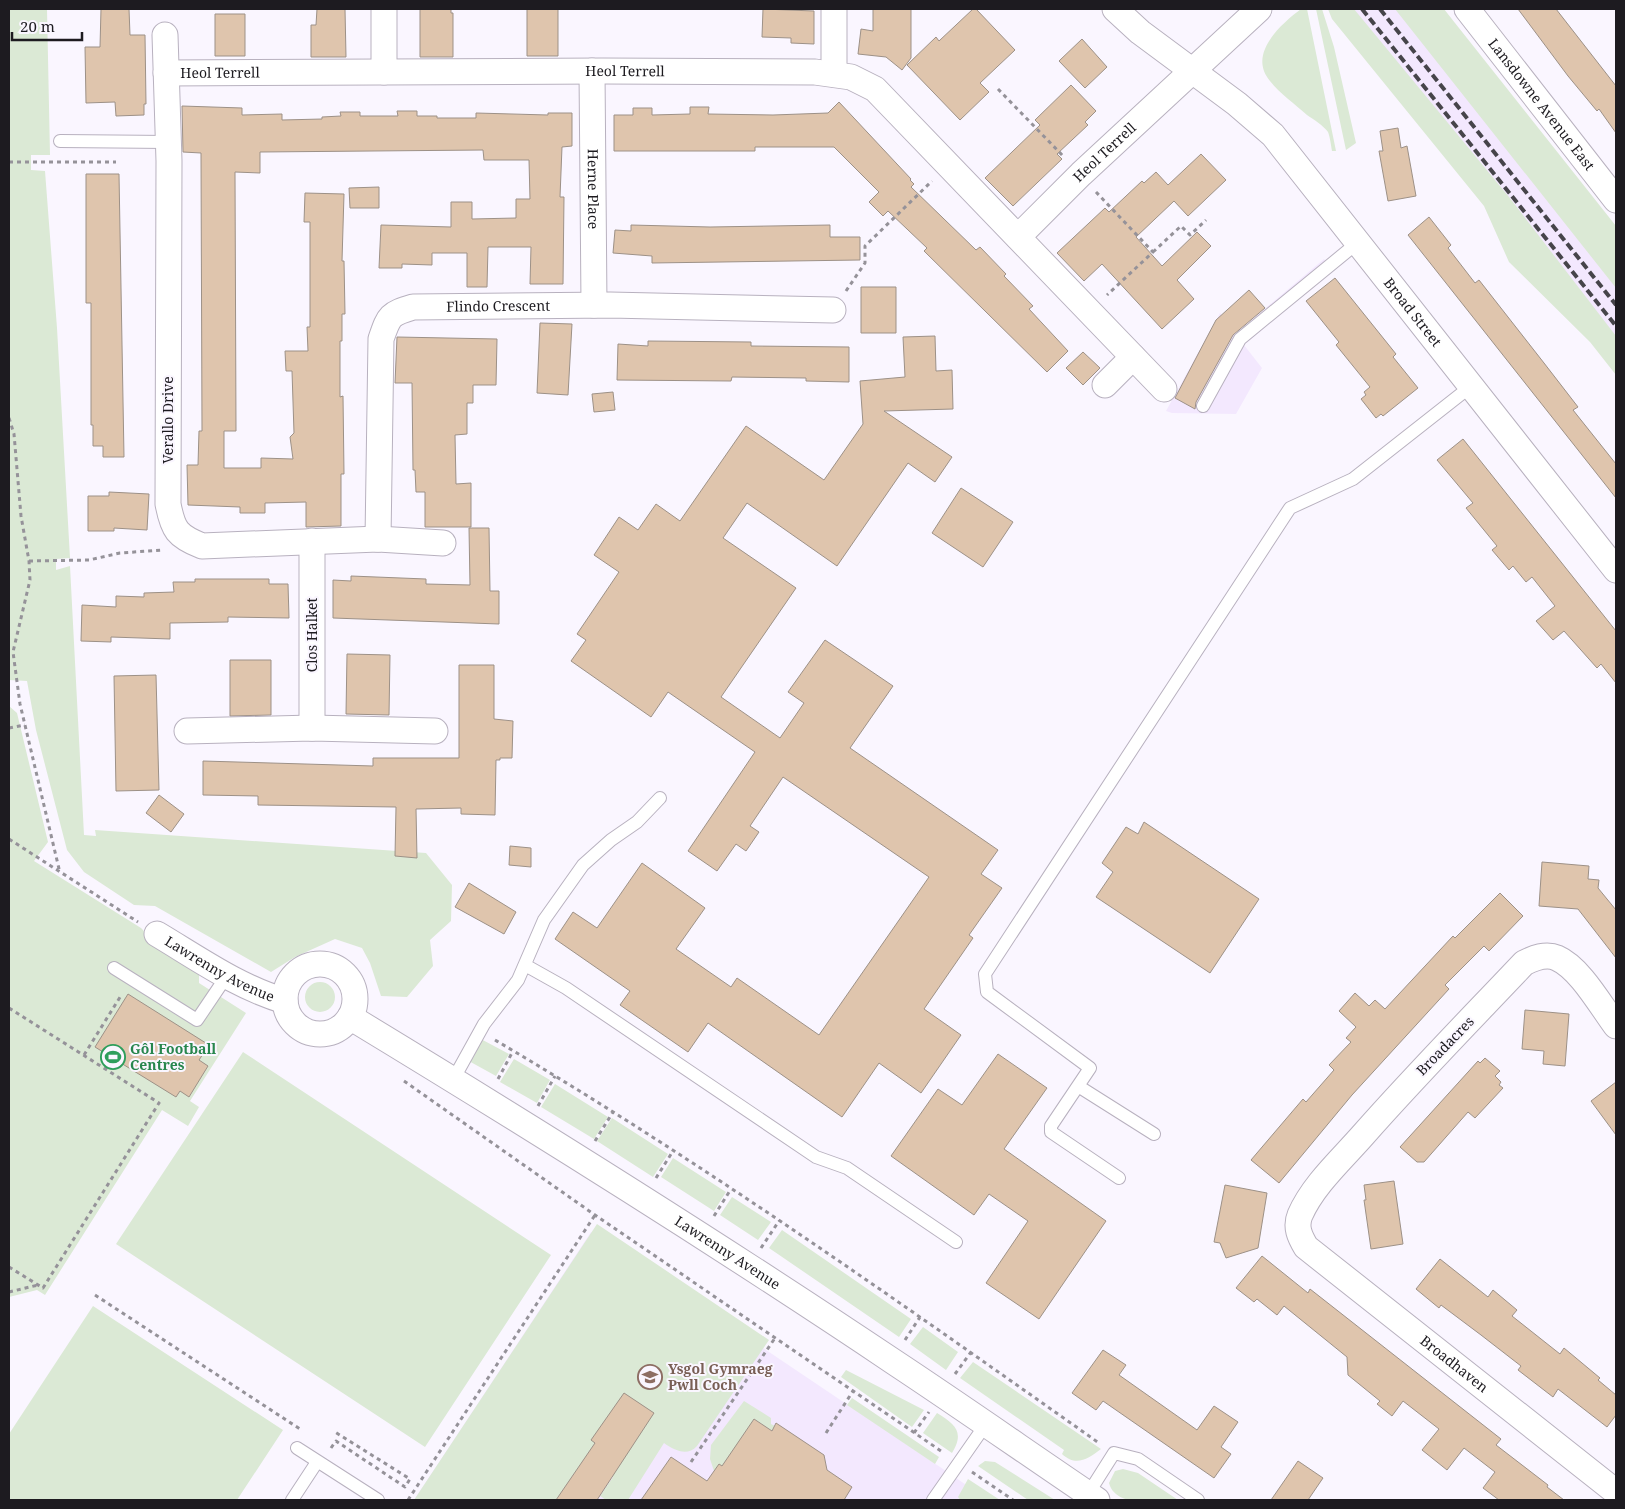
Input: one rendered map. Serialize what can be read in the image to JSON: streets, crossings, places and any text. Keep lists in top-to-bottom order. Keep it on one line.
{"streets":{"street":["Heol Terrell","Lansdowne Avenue East","Herne Place","Flindo Crescent","Broad Street","Verallo Drive","Clos Halket","Lawrenny Avenue","Broadacres","Broadhaven"]},"crossings":[["Heol Terrell","Herne Place"],["Heol Terrell","Broad Street"],["Heol Terrell","Verallo Drive"],["Herne Place","Flindo Crescent"],["Broadacres","Broadhaven"]],"places":{"sports":["Gôl Football Centres"],"school or university":["Ysgol Gymraeg Pwll Coch"]},"scale_bar":"20 m"}
